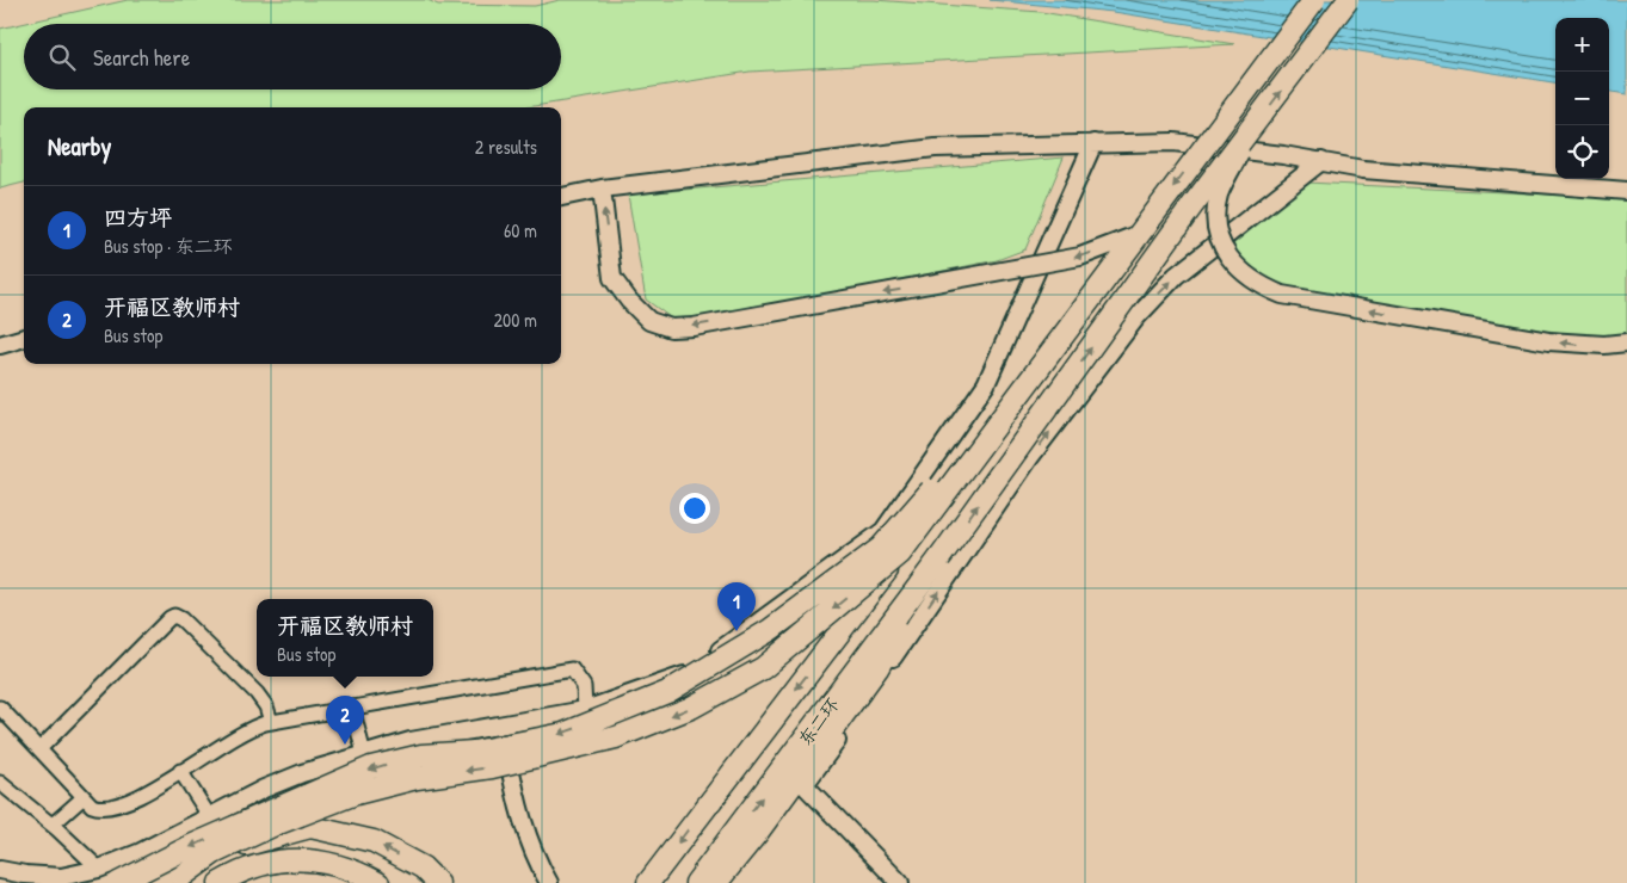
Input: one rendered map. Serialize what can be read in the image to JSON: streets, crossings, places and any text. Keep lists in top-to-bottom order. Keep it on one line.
{"streets":{"highway":["东二环"]},"page":{"map_buttons":["+","−"],"search":"Search here","heading":["Nearby","2 results"],"list":[{"mark":"1","name":"四方坪","note":"Bus stop · 东二环","value":"60 m"},{"mark":"2","name":"开福区教师村","note":"Bus stop","value":"200 m"}],"pins":["1","2"],"popup":["开福区教师村","Bus stop"]}}
